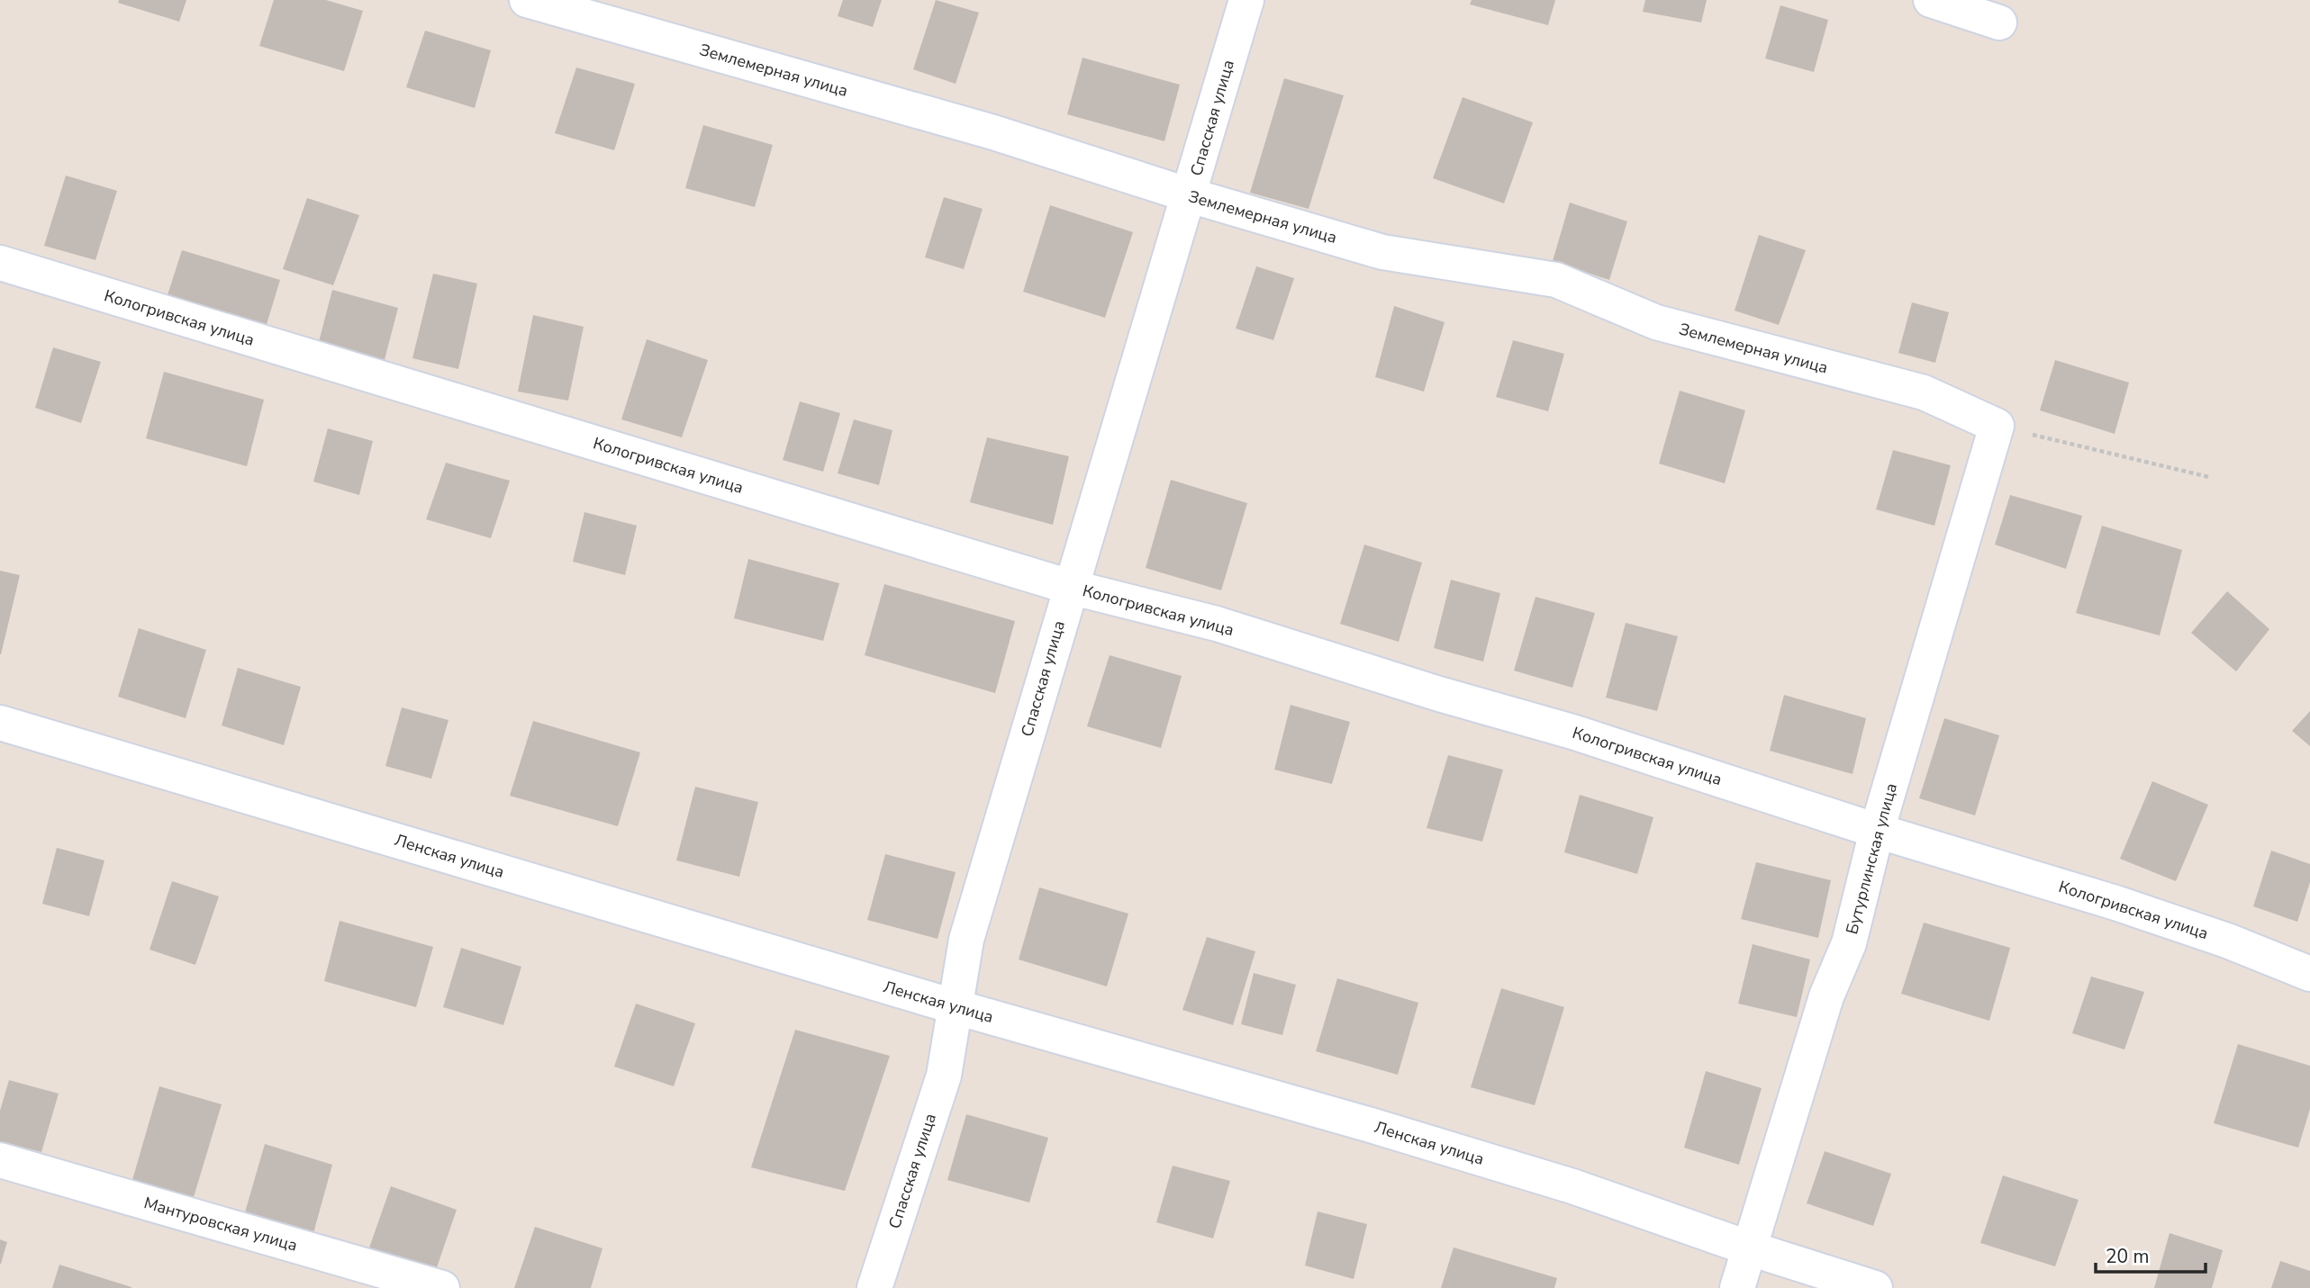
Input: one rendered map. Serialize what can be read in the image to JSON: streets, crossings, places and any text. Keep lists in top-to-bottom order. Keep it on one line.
{"streets":{"street":["Землемерная улица","Спасская улица","Кологривская улица","Ленская улица","Бутурлинская улица","Мантуровская улица"]},"crossings":[["Землемерная улица","Спасская улица"],["Землемерная улица","Бутурлинская улица"],["Спасская улица","Кологривская улица"],["Спасская улица","Ленская улица"],["Кологривская улица","Бутурлинская улица"],["Ленская улица","Бутурлинская улица"]],"scale_bar":"20 m"}
